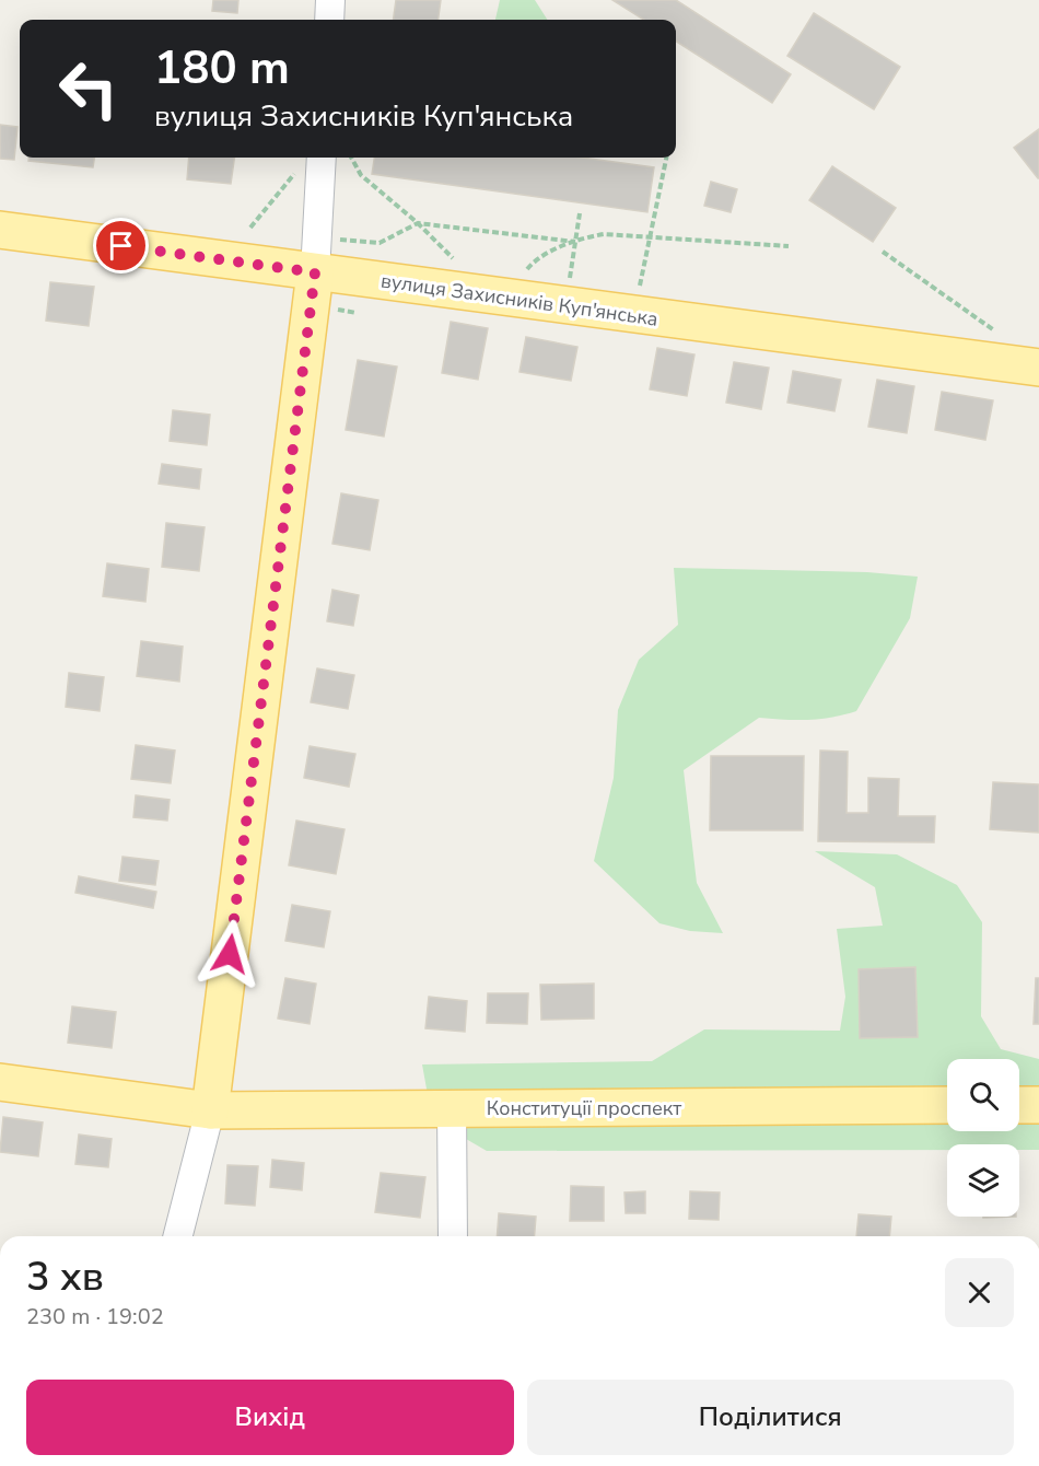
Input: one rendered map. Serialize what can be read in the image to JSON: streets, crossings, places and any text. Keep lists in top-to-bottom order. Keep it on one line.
{"streets":{"main road":["вулиця Захисників Куп'янська","Конституції проспект"]},"page":{"turn":["180 m","вулиця Захисників Куп'янська"],"heading":["3 хв","230 m · 19:02"],"buttons":["Вихід","Поділитися"]}}
